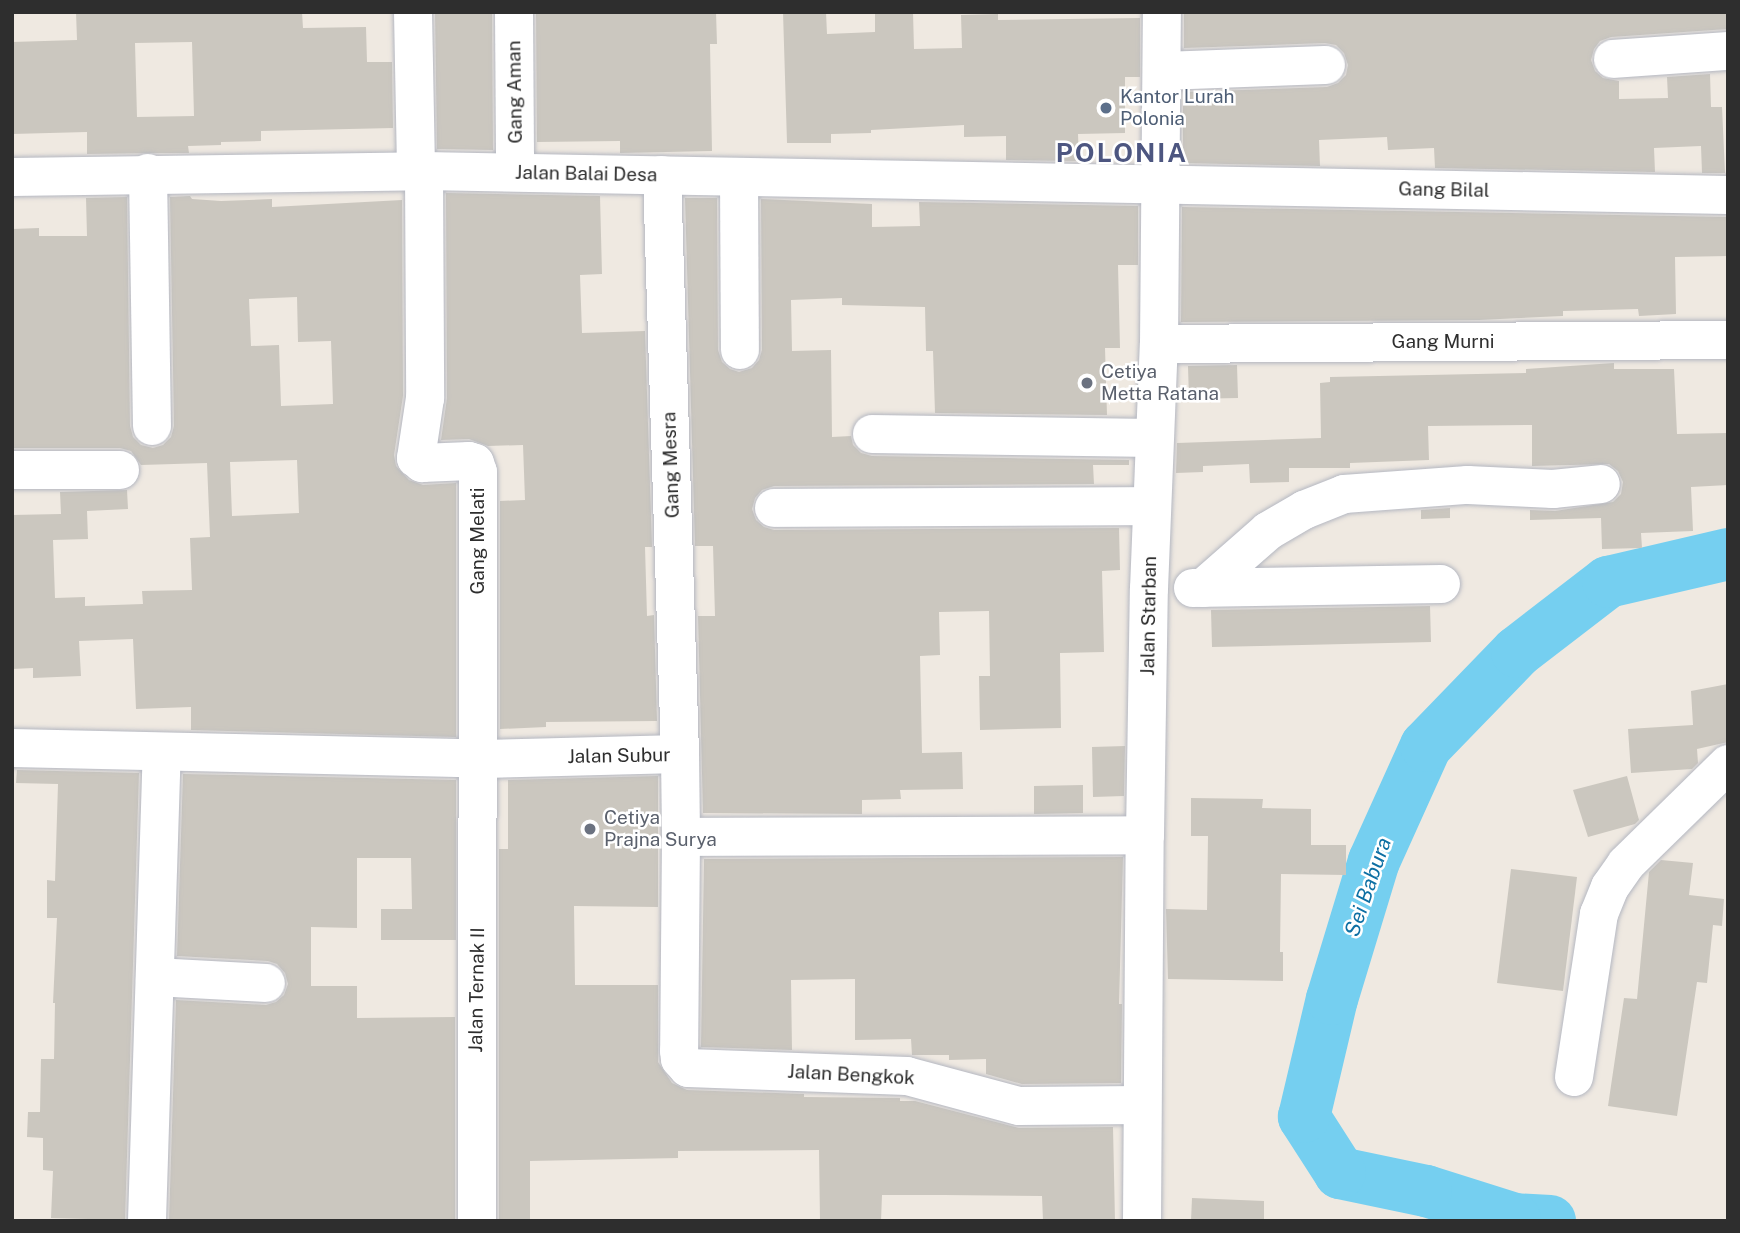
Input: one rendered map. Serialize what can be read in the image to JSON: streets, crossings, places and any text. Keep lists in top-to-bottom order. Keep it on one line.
{"streets":{"street":["Gang Aman","Jalan Balai Desa","Gang Bilal","Gang Murni","Gang Mesra","Gang Melati","Jalan Starban","Jalan Subur","Jalan Ternak II","Jalan Bengkok"]},"crossings":[["Gang Aman","Jalan Balai Desa"],["Jalan Balai Desa","Gang Bilal"],["Jalan Balai Desa","Gang Mesra"],["Jalan Balai Desa","Gang Melati"],["Jalan Balai Desa","Jalan Starban"],["Gang Bilal","Jalan Starban"],["Gang Murni","Jalan Starban"],["Gang Mesra","Jalan Subur"],["Gang Melati","Jalan Subur"],["Gang Melati","Jalan Ternak II"],["Jalan Starban","Jalan Bengkok"],["Jalan Subur","Jalan Ternak II"],["Jalan Subur","Jalan Bengkok"]],"districts":["POLONIA"],"water":["Sei Babura"],"places":["Kantor Lurah Polonia","Cetiya Metta Ratana","Cetiya Prajna Surya"]}
